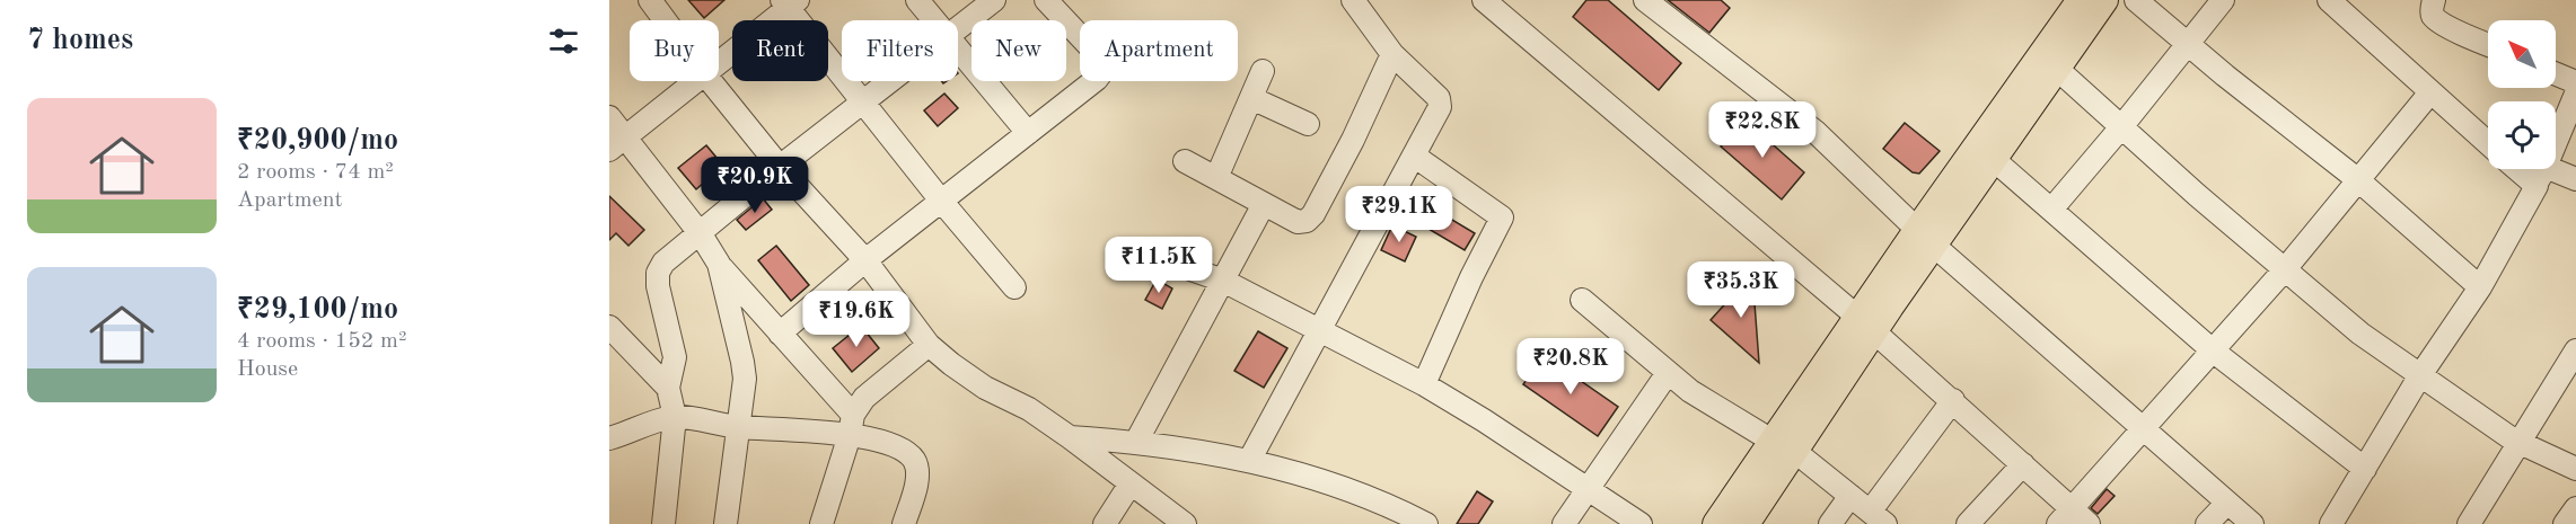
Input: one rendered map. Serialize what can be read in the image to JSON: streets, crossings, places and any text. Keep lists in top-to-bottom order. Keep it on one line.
{"north":"top left","page":{"heading":"7 homes","chip":["Buy","Rent","Filters","New","Apartment"],"list":[{"name":"₹20,900/mo","note":"2 rooms · 74 m² · Apartment"},{"name":"₹29,100/mo","note":"4 rooms · 152 m² · House"}],"price":["₹22.8K","₹20.9K","₹29.1K","₹11.5K","₹35.3K","₹19.6K","₹20.8K"]}}
